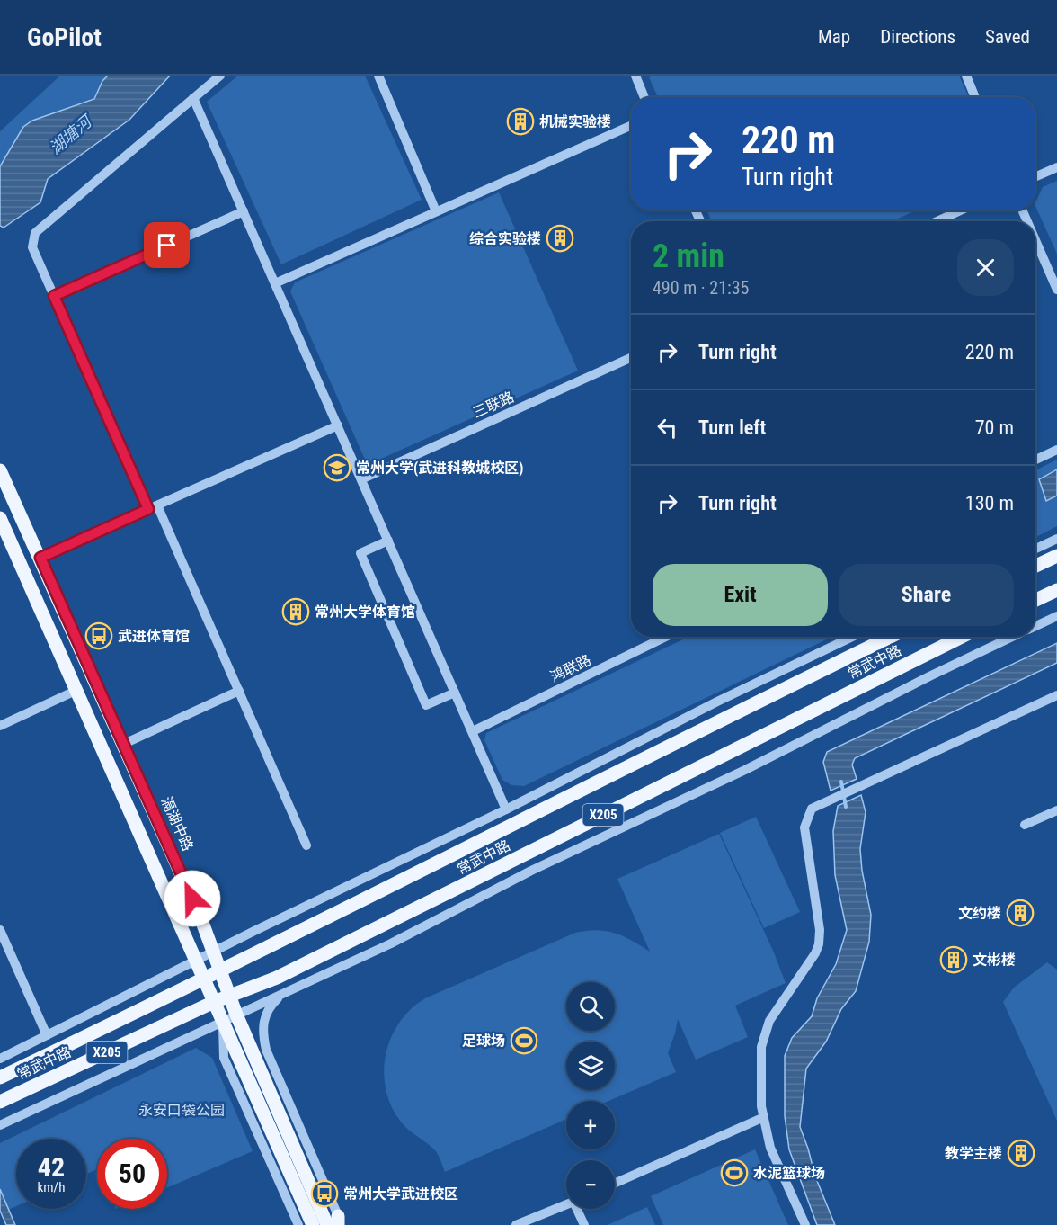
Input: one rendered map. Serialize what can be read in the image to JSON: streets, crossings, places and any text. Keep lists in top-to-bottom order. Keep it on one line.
{"streets":{"main road":["常武中路","X205","滆湖中路"],"street":["三联路","鸿联路"]},"crossings":[["常武中路","滆湖中路"]],"water":["湖塘河"],"parks":["永安口袋公园"],"places":{"building":["机械实验楼","综合实验楼","常州大学体育馆","文约楼","文彬楼","教学主楼"],"school or university":["常州大学(武进科教城校区)"],"bus stop":["武进体育馆","常州大学武进校区"],"sports":["足球场","水泥篮球场"]},"page":{"header":"GoPilot","nav":["Map","Directions","Saved"],"turn":["220 m","Turn right"],"heading":["2 min","490 m · 21:35"],"list":[{"name":"Turn right","value":"220 m"},{"name":"Turn left","value":"70 m"},{"name":"Turn right","value":"130 m"}],"buttons":["Exit","Share"],"map_buttons":["+","−"],"speed":"42 km/h","limit":"50"}}
